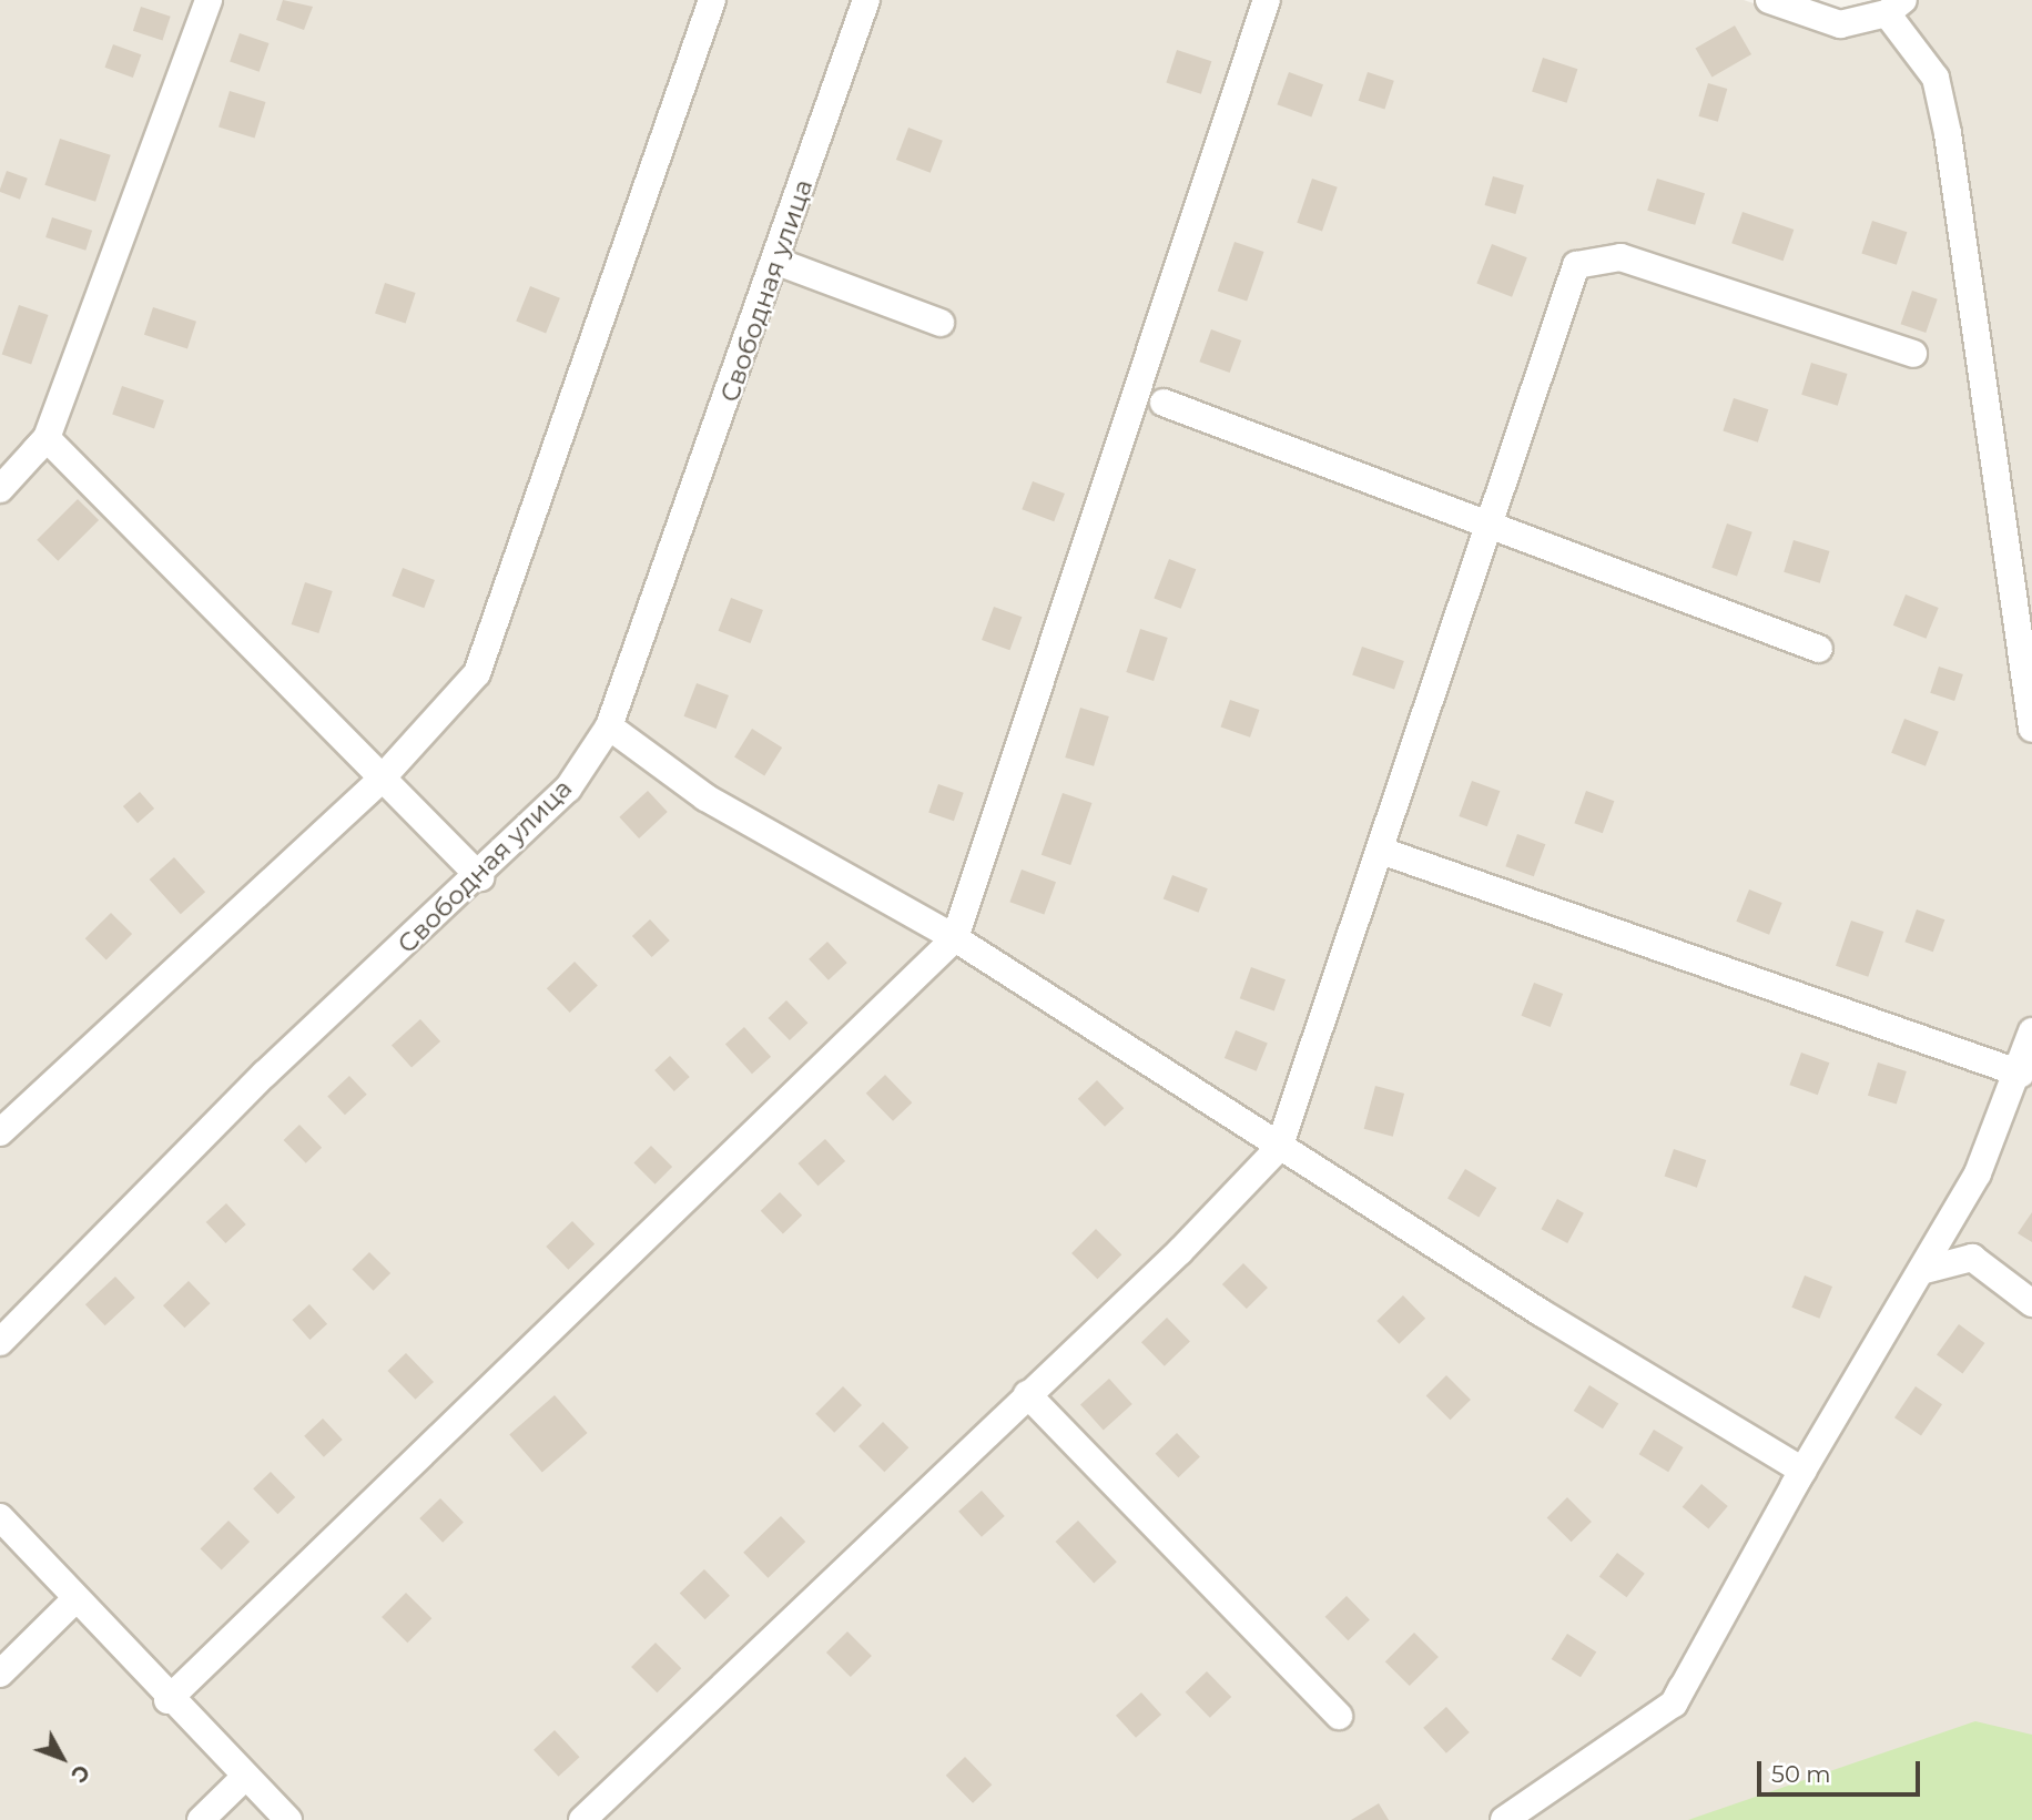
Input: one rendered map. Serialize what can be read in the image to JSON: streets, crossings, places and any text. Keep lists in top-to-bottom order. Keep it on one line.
{"streets":{"street":["Свободная улица"]},"scale_bar":"50 m","north":"bottom right"}
